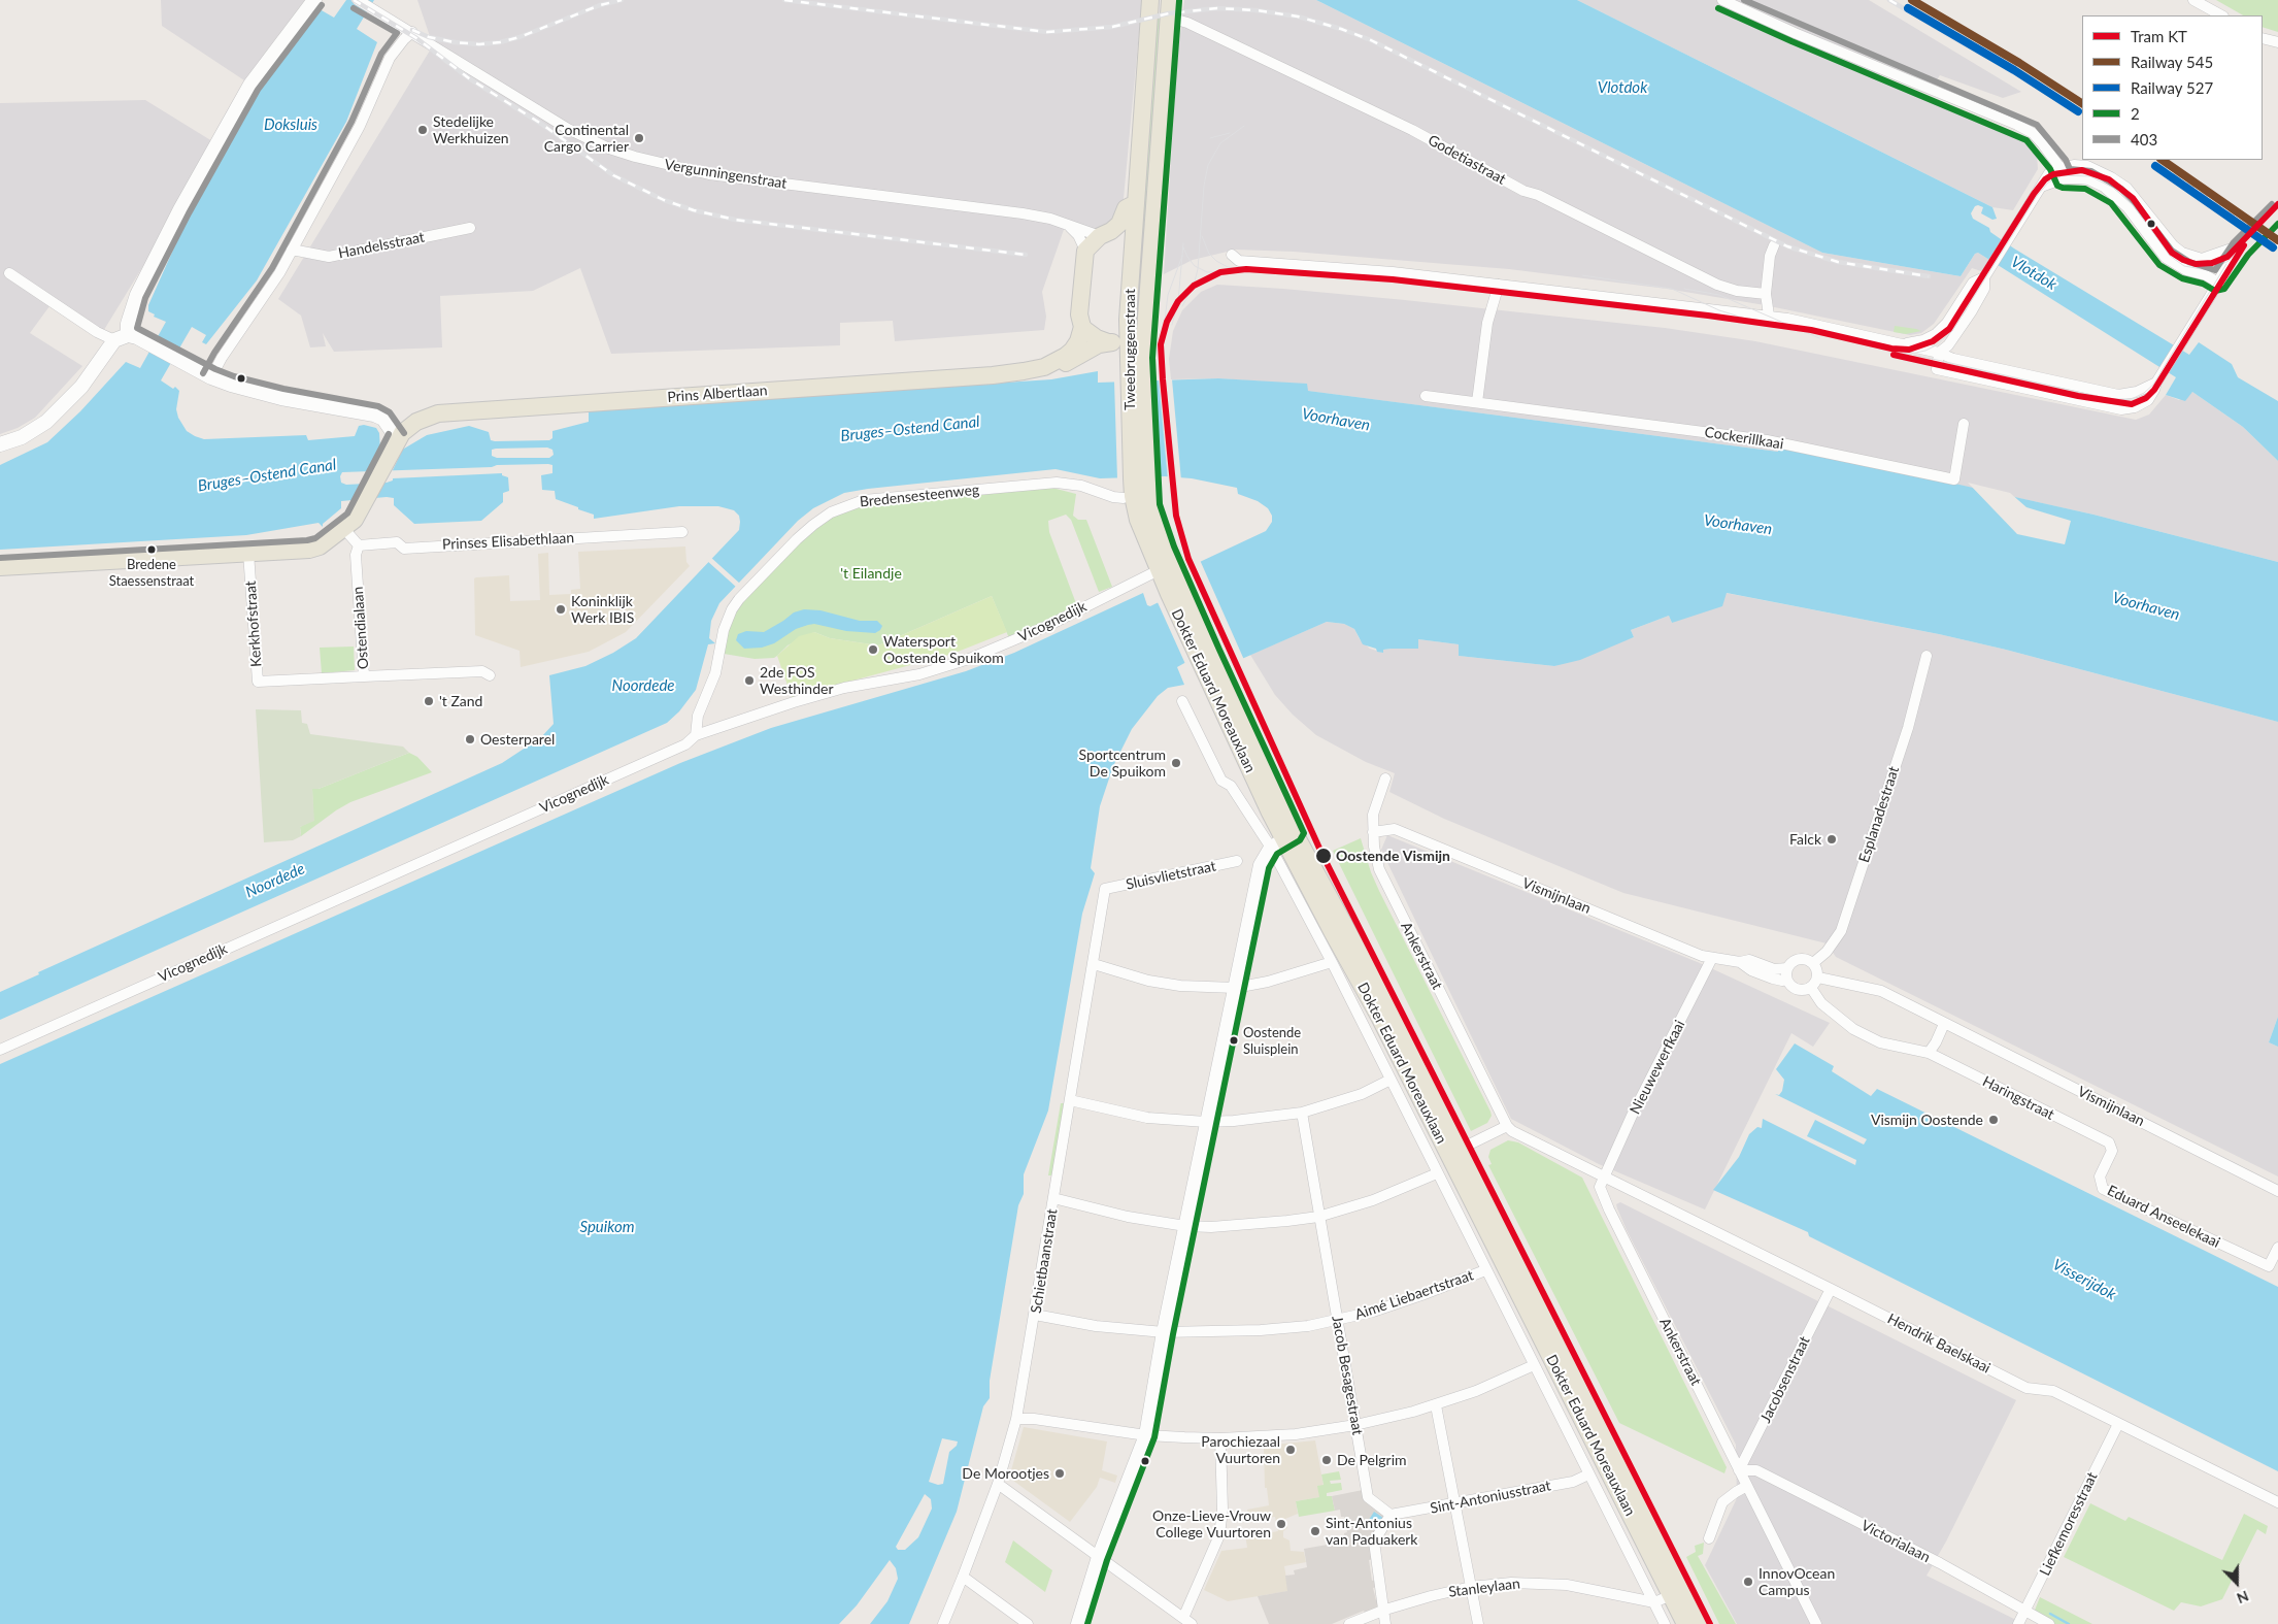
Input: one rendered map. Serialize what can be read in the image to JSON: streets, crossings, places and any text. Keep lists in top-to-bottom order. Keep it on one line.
{"streets":{"main road":["Tweebruggenstraat","Prins Albertlaan","Dokter Eduard Moreauxlaan"],"street":["Godetiastraat","Vergunningenstraat","Handelsstraat","Cockerillkaai","Bredensesteenweg","Prinses Elisabethlaan","Vicognedijk","Kerkhofstraat","Ostendialaan","Esplanadestraat","Sluisvlietstraat","Vismijnlaan","Ankerstraat","Nieuwewerfkaai","Haringstraat","Eduard Anseelekaai","Schietbaanstraat","Aimé Liebaertstraat","Hendrik Baelskaai","Jacob Besagestraat","Jacobsenstraat","Sint-Antoniusstraat","Liefkemoresstraat","Victorialaan","Stanleylaan"]},"crossings":[["Godetiastraat","Tweebruggenstraat"],["Tweebruggenstraat","Prins Albertlaan"],["Tweebruggenstraat","Bredensesteenweg"],["Tweebruggenstraat","Dokter Eduard Moreauxlaan"],["Bredensesteenweg","Vicognedijk"],["Bredensesteenweg","Dokter Eduard Moreauxlaan"],["Prinses Elisabethlaan","Ostendialaan"],["Vicognedijk","Dokter Eduard Moreauxlaan"],["Kerkhofstraat","Ostendialaan"],["Dokter Eduard Moreauxlaan","Aimé Liebaertstraat"],["Dokter Eduard Moreauxlaan","Sint-Antoniusstraat"],["Dokter Eduard Moreauxlaan","Stanleylaan"],["Esplanadestraat","Vismijnlaan"],["Sluisvlietstraat","Schietbaanstraat"],["Vismijnlaan","Ankerstraat"],["Vismijnlaan","Nieuwewerfkaai"],["Ankerstraat","Nieuwewerfkaai"],["Ankerstraat","Hendrik Baelskaai"],["Ankerstraat","Jacobsenstraat"],["Ankerstraat","Victorialaan"],["Nieuwewerfkaai","Hendrik Baelskaai"],["Haringstraat","Eduard Anseelekaai"],["Schietbaanstraat","Aimé Liebaertstraat"],["Aimé Liebaertstraat","Jacob Besagestraat"],["Hendrik Baelskaai","Jacobsenstraat"],["Hendrik Baelskaai","Liefkemoresstraat"],["Jacob Besagestraat","Sint-Antoniusstraat"],["Jacobsenstraat","Victorialaan"],["Liefkemoresstraat","Victorialaan"]],"water":["Vlotdok","Doksluis","Voorhaven","Bruges–Ostend Canal","Noordede","Spuikom","Visserijdok"],"parks":["'t Eilandje"],"places":["Stedelijke Werkhuizen","Continental Cargo Carrier","Bredene Staessenstraat","Koninklijk Werk IBIS","Watersport Oostende Spuikom","2de FOS Westhinder","'t Zand","Oesterparel","Sportcentrum De Spuikom","Falck","Oostende Vismijn","Oostende Sluisplein","Vismijn Oostende","Parochiezaal Vuurtoren","De Pelgrim","De Morootjes","Onze-Lieve-Vrouw College Vuurtoren","Sint-Antonius van Paduakerk","InnovOcean Campus"],"lines":["rail line 545","transit line 403","transit line 2","rail line 527","tram line KT"],"legend":["Tram KT","Railway 545","Railway 527","2","403"],"north":"bottom"}
